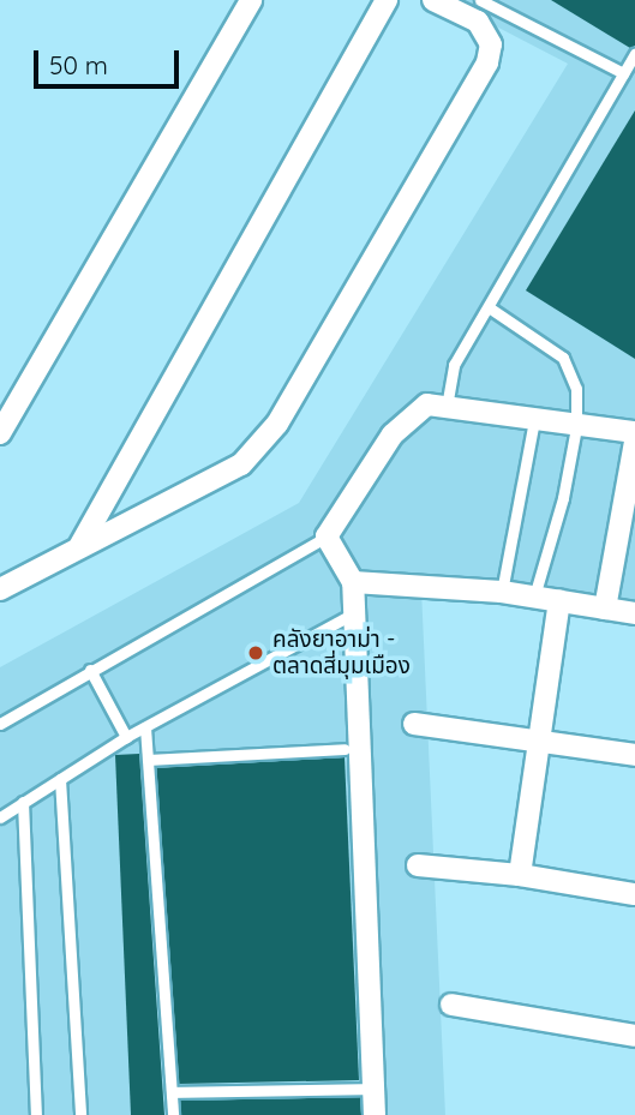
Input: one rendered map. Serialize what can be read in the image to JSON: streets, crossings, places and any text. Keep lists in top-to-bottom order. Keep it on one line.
{"places":["คลังยาอาม่า - ตลาดสี่มุมเมือง"],"scale_bar":"50 m"}
